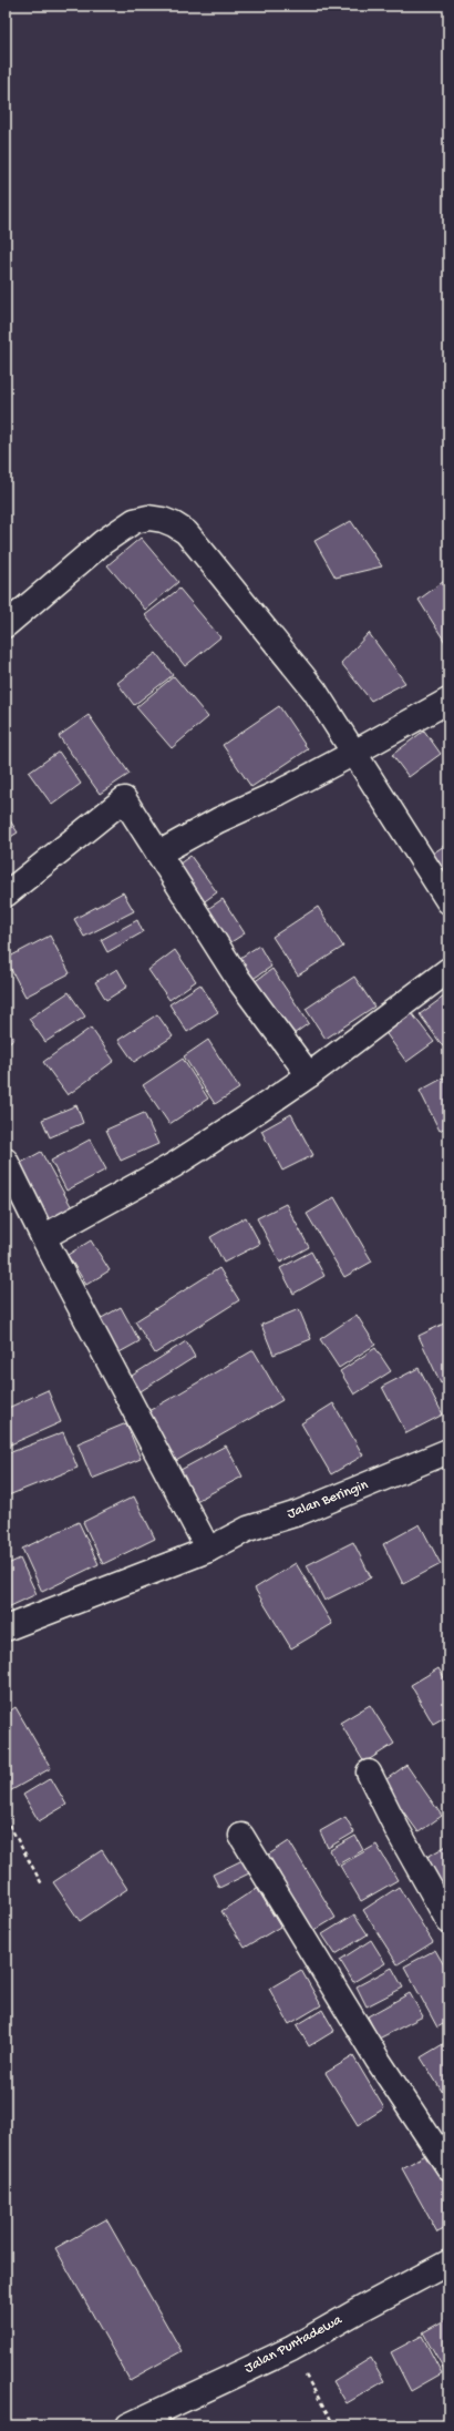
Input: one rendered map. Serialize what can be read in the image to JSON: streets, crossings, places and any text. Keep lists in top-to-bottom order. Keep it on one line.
{"streets":{"street":["Jalan Beringin","Jalan Puntadewa"]}}
